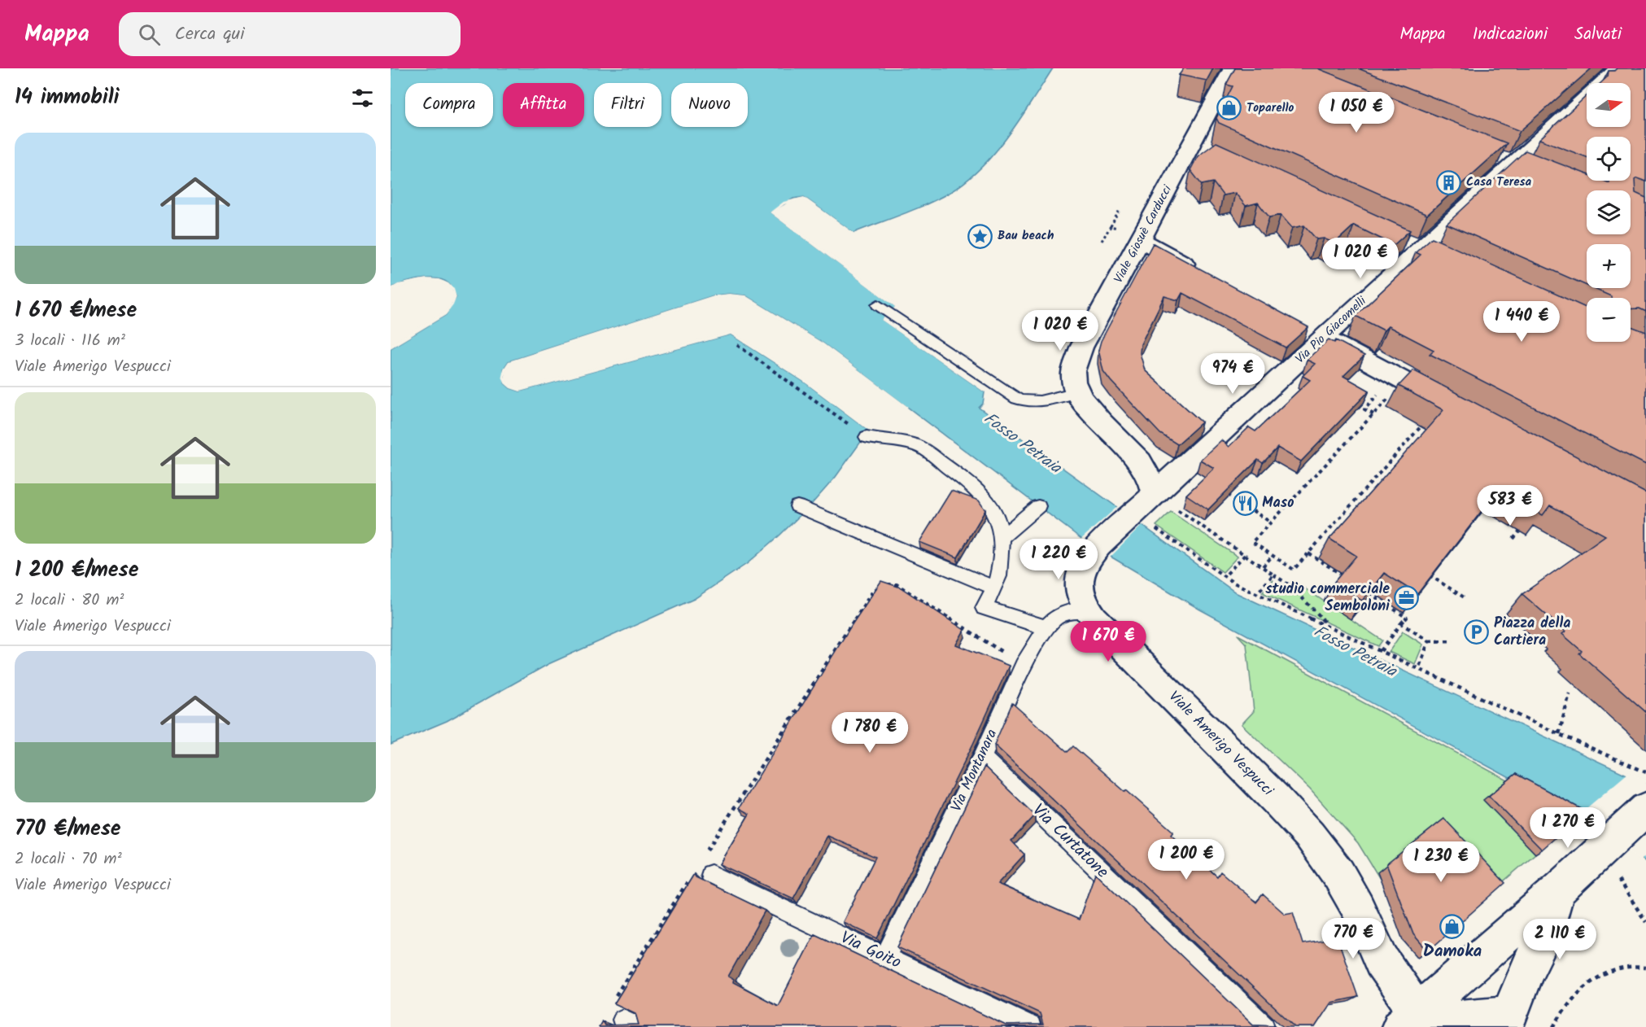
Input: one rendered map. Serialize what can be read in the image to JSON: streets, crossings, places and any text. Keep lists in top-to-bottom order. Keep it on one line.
{"streets":{"street":["Viale Giosuè Carducci","Via Pio Giacomelli","Viale Amerigo Vespucci"],"lane":["Via Montanara","Via Curtatone","Via Goito"]},"crossings":[["Via Pio Giacomelli","Viale Amerigo Vespucci"],["Viale Amerigo Vespucci","Via Montanara"],["Via Montanara","Via Curtatone"],["Via Montanara","Via Goito"]],"water":["Fosso Petraia"],"places":{"shop":["Toparello","Damoka"],"building":["Casa Teresa"],"place":["Bau beach"],"restaurant":["Maso"],"office":["studio commerciale Semboloni"],"parking":["Piazza della Cartiera"]},"north":"right","page":{"header":"Mappa","search":"Cerca qui","nav":["Mappa","Indicazioni","Salvati"],"heading":"14 immobili","map_buttons":["+","−"],"chip":["Compra","Affitta","Filtri","Nuovo"],"price":["1 050 €","1 020 €","1 440 €","1 020 €","974 €","583 €","1 220 €","1 670 €","1 780 €","1 270 €","1 200 €","1 230 €","770 €","2 110 €"],"list":[{"name":"1 670 €/mese","note":"3 locali · 116 m² · Viale Amerigo Vespucci"},{"name":"1 200 €/mese","note":"2 locali · 80 m² · Viale Amerigo Vespucci"},{"name":"770 €/mese","note":"2 locali · 70 m² · Viale Amerigo Vespucci"}]}}
